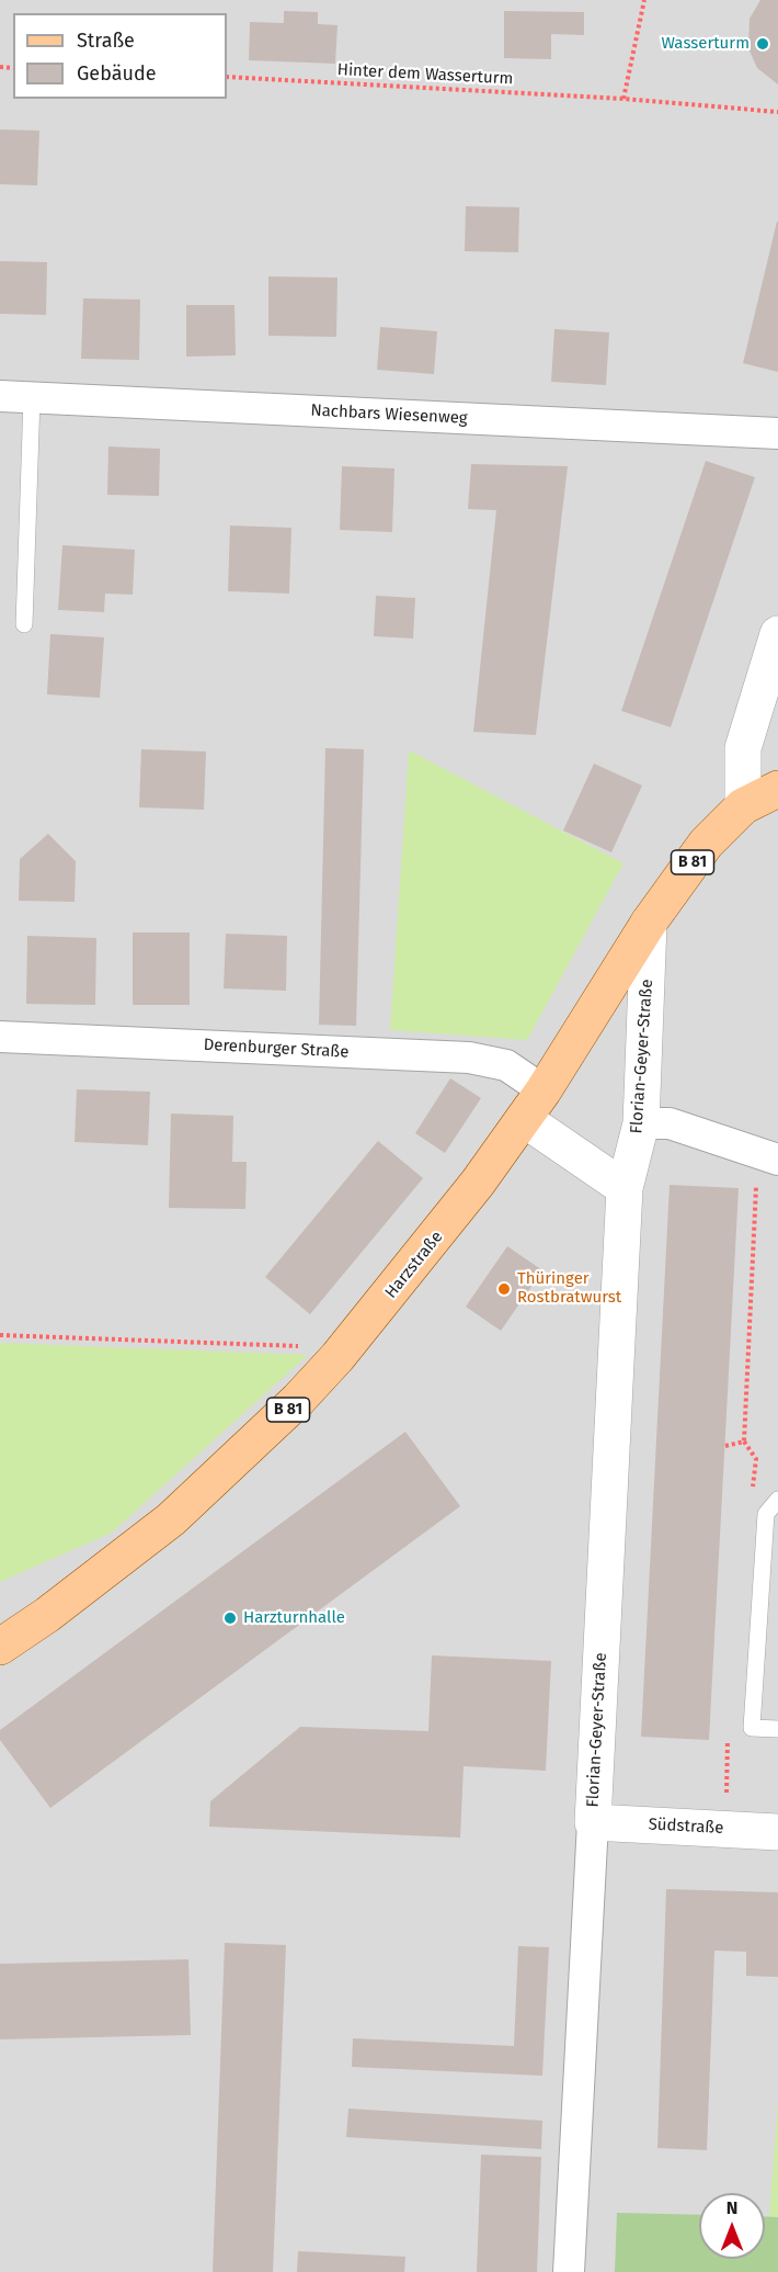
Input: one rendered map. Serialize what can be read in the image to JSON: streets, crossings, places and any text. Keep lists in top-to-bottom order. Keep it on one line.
{"streets":{"main road":["B 81","Harzstraße"],"street":["Nachbars Wiesenweg","Derenburger Straße","Florian-Geyer-Straße","Südstraße"],"path":["Hinter dem Wasserturm"]},"crossings":[["B 81","Harzstraße"],["Derenburger Straße","Harzstraße"],["Florian-Geyer-Straße","Harzstraße"],["Florian-Geyer-Straße","Südstraße"]],"places":["Wasserturm","Thüringer Rostbratwurst","Harzturnhalle"],"legend":["Straße","Gebäude"],"north":"top"}
